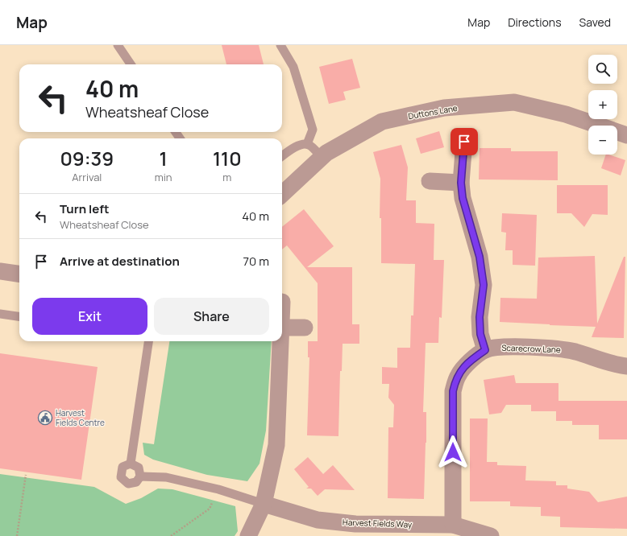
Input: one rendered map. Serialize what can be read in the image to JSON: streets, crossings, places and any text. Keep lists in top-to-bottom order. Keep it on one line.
{"streets":{"street":["Duttons Lane","Scarecrow Lane","Harvest Fields Way"]},"crossings":[["Scarecrow Lane","Harvest Fields Way"]],"places":{"public building":["Harvest Fields Centre"]},"page":{"header":"Map","nav":["Map","Directions","Saved"],"map_buttons":["+","−"],"turn":["40 m","Wheatsheaf Close"],"eta":["09:39","Arrival","1","min","110","m"],"list":[{"name":"Turn left","note":"Wheatsheaf Close","value":"40 m"},{"name":"Arrive at destination","value":"70 m"}],"buttons":["Exit","Share"]}}
